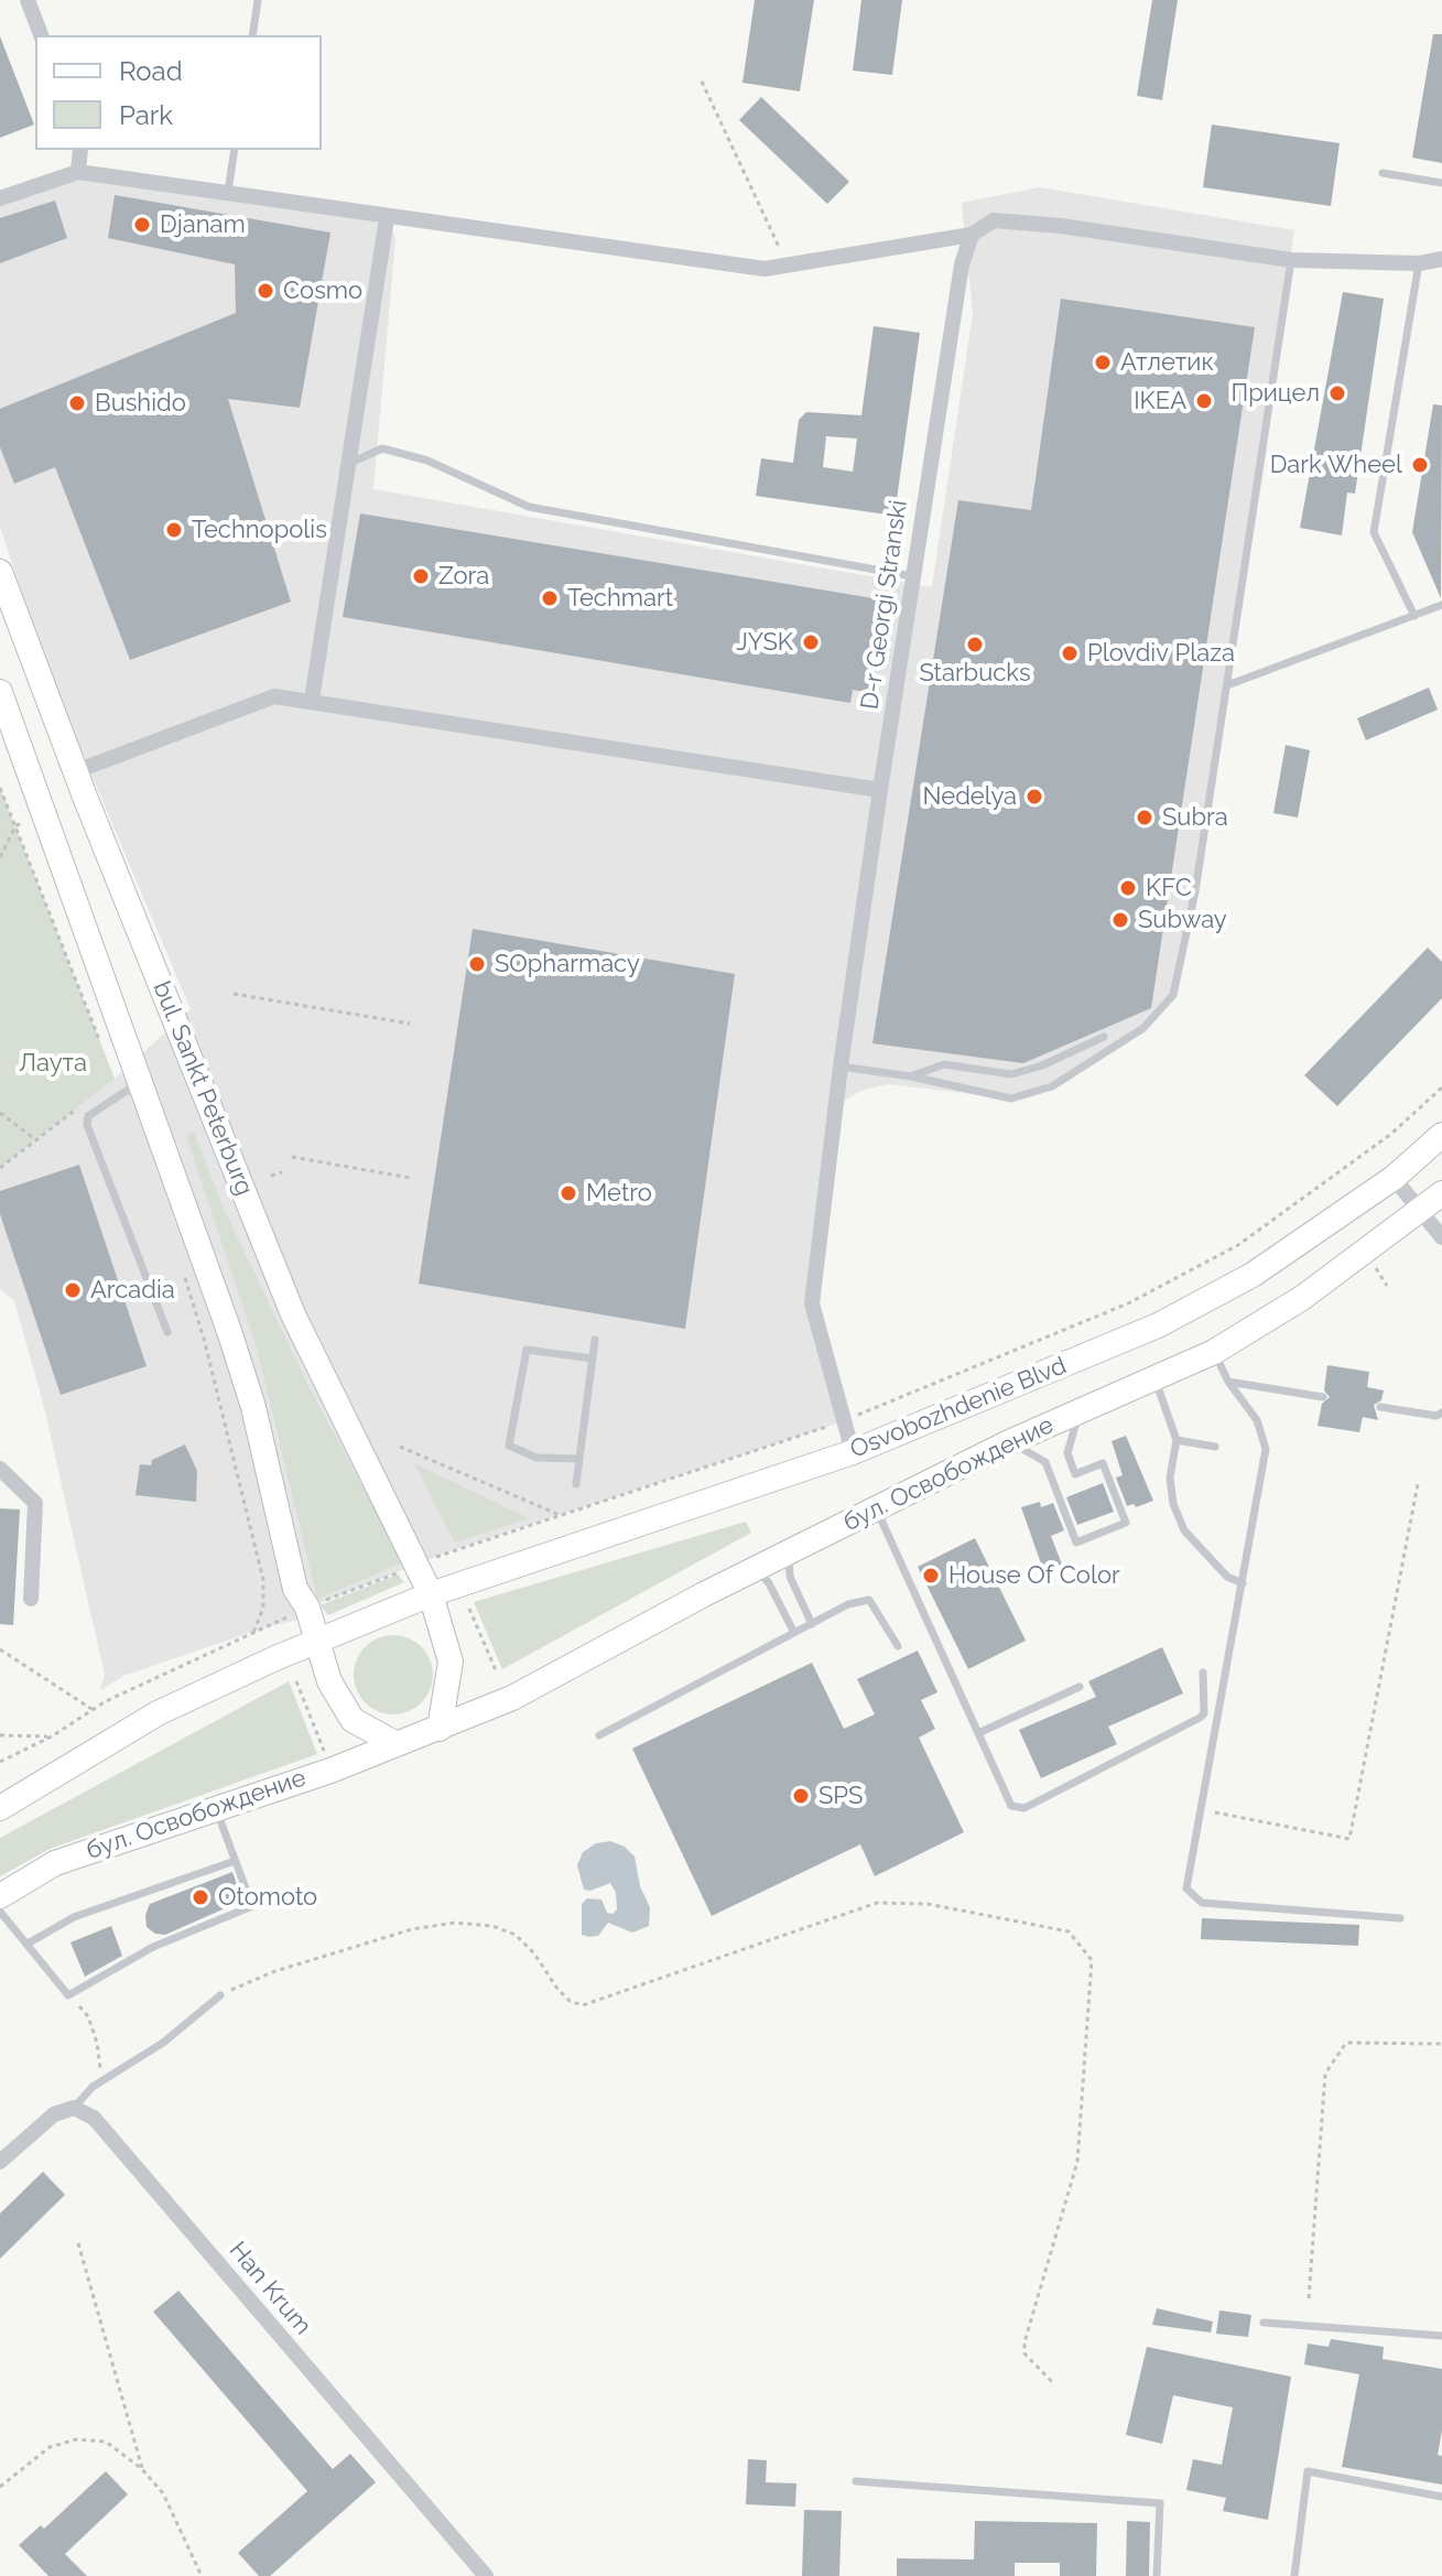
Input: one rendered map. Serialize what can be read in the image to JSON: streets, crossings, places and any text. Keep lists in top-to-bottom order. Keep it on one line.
{"streets":{"main road":["bul. Sankt Peterburg","Osvobozhdenie Blvd","бул. Освобождение"],"street":["D-r Georgi Stranski","Han Krum"]},"crossings":[["D-r Georgi Stranski","Osvobozhdenie Blvd"],["bul. Sankt Peterburg","Osvobozhdenie Blvd"],["bul. Sankt Peterburg","бул. Освобождение"]],"parks":["Лаута"],"places":["Djanam","Cosmo","Атлетик","Прицел","IKEA","Bushido","Dark Wheel","Technopolis","Zora","Techmart","JYSK","Starbucks","Plovdiv Plaza","Nedelya","Subra","KFC","Subway","SOpharmacy","Metro","Arcadia","House Of Color","SPS","Otomoto"],"legend":["Road","Park"]}
